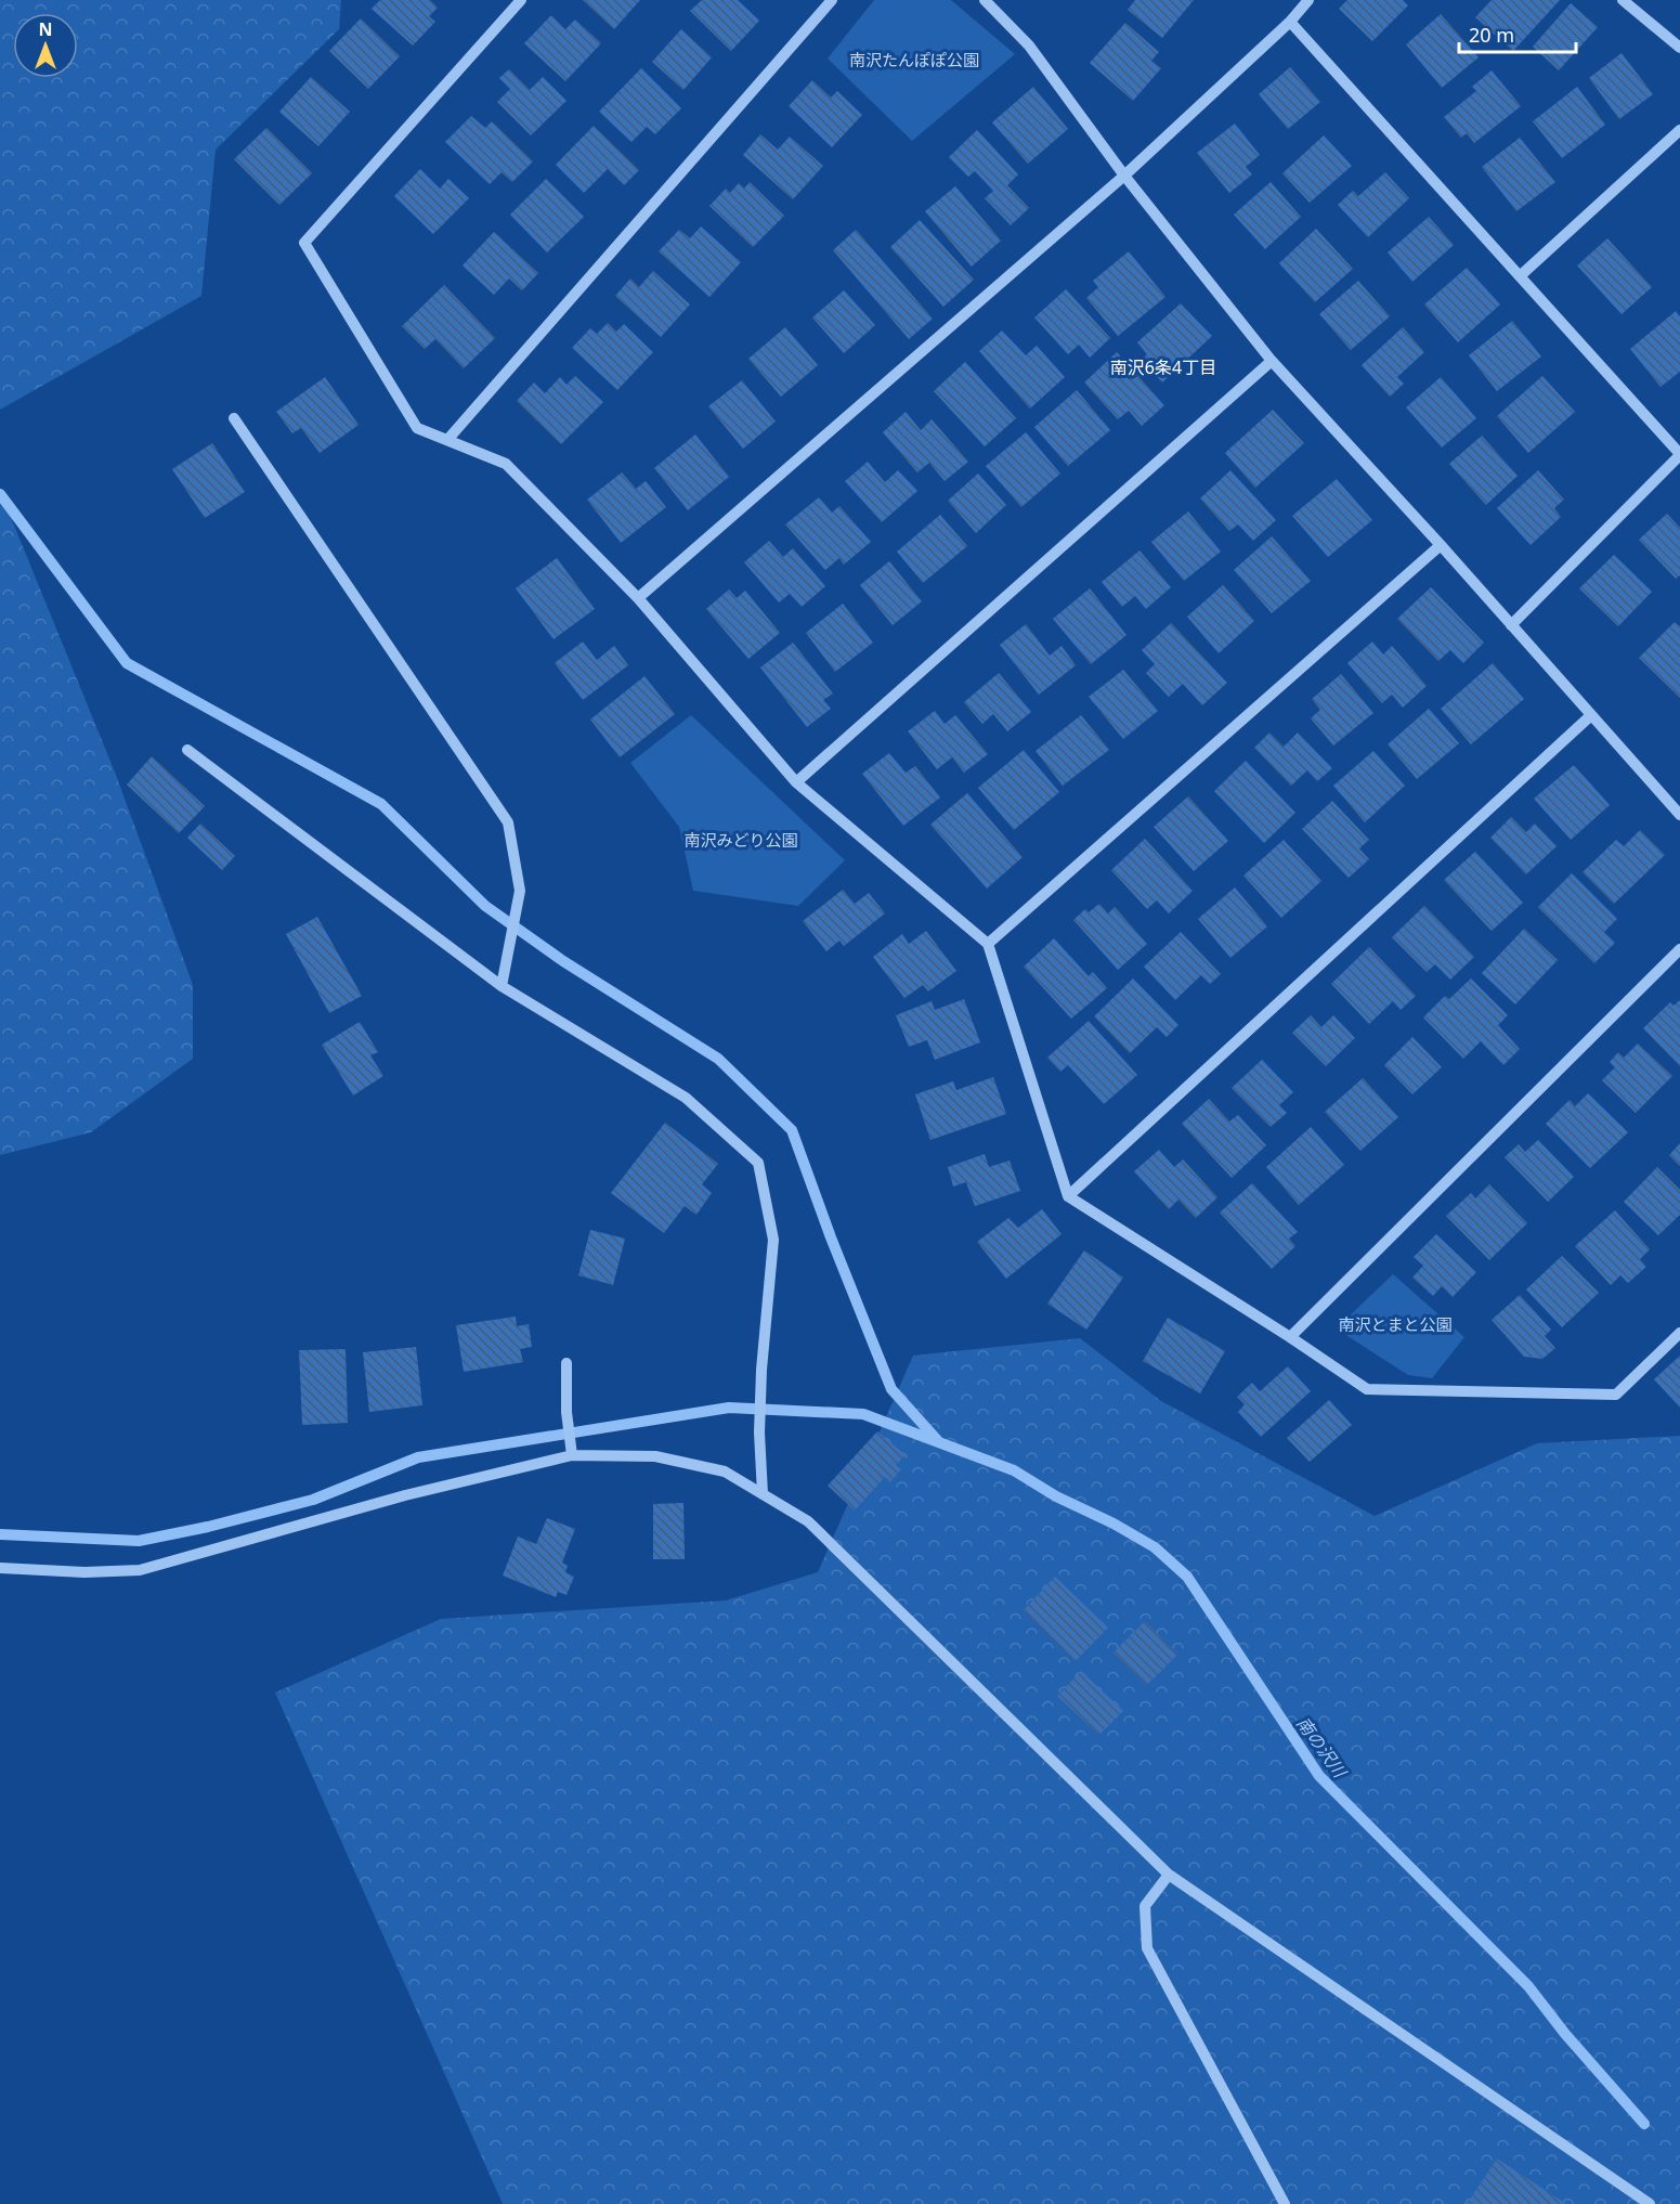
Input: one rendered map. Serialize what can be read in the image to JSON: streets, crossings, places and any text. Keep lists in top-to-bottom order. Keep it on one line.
{"districts":["南沢6条4丁目"],"water":["南の沢川"],"parks":["南沢たんぽぽ公園","南沢みどり公園","南沢とまと公園"],"scale_bar":"20 m","north":"top"}
